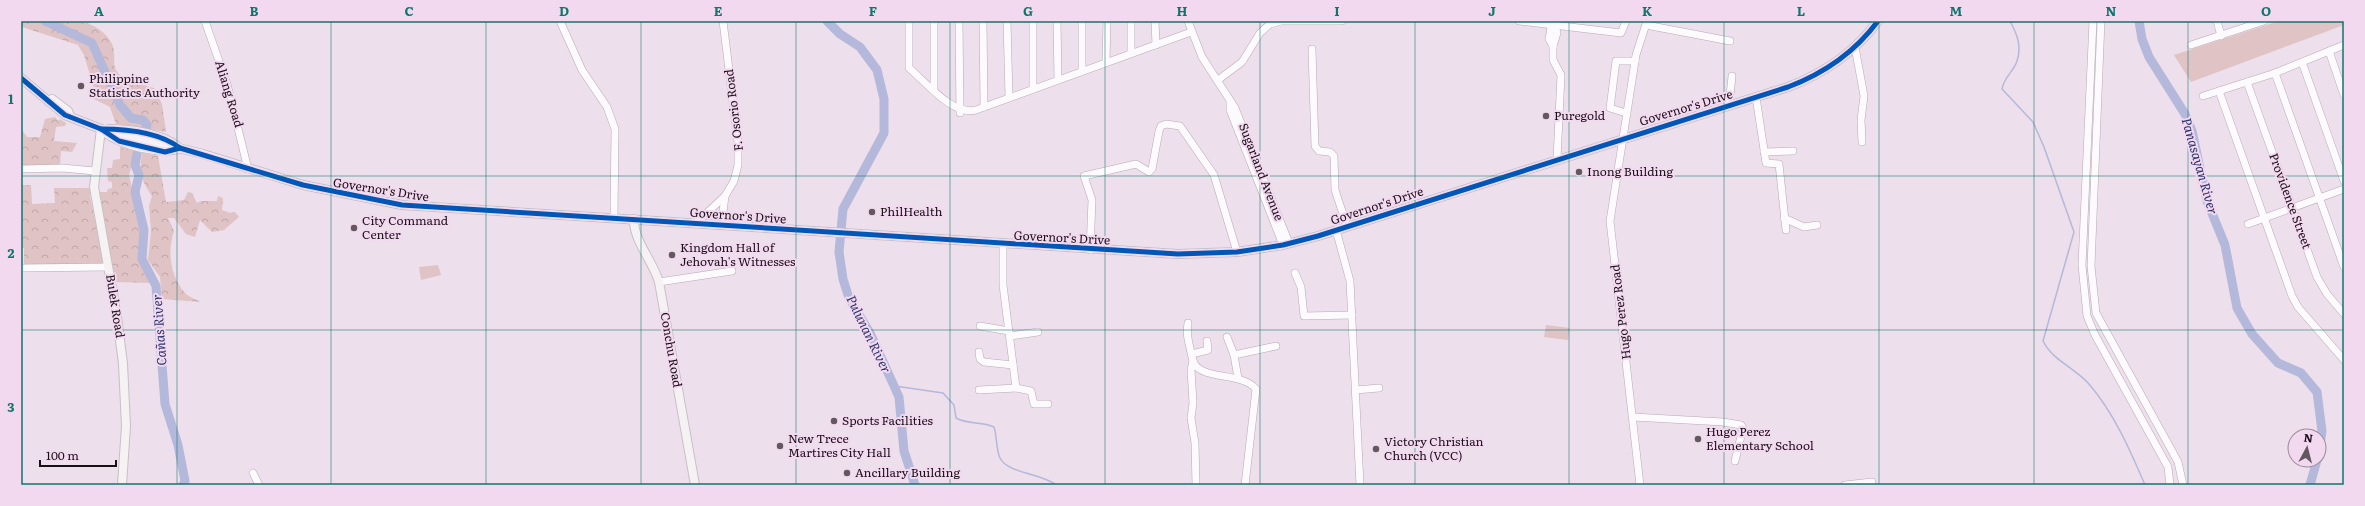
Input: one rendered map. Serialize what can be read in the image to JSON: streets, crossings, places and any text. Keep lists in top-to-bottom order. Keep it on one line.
{"streets":{"main road":["Governor's Drive","Bulek Road","Conchu Road"],"street":["Aliang Road","F. Osorio Road","Sugarland Avenue","Providence Street","Hugo Perez Road"]},"crossings":[["Aliang Road","Governor's Drive"],["Governor's Drive","F. Osorio Road"],["Governor's Drive","Sugarland Avenue"],["Governor's Drive","Bulek Road"],["Governor's Drive","Hugo Perez Road"],["Governor's Drive","Conchu Road"]],"water":["Panasayan River","Cañas River","Pulunan River"],"places":["Philippine Statistics Authority","Puregold","Inong Building","PhilHealth","City Command Center","Kingdom Hall of Jehovah's Witnesses","Sports Facilities","Hugo Perez Elementary School","New Trece Martires City Hall","Victory Christian Church (VCC)","Ancillary Building"],"scale_bar":"100 m","north":"top","grid":{"columns":["A","B","C","D","E","F","G","H","I","J","K","L","M","N","O"],"rows":["1","2","3"]}}
